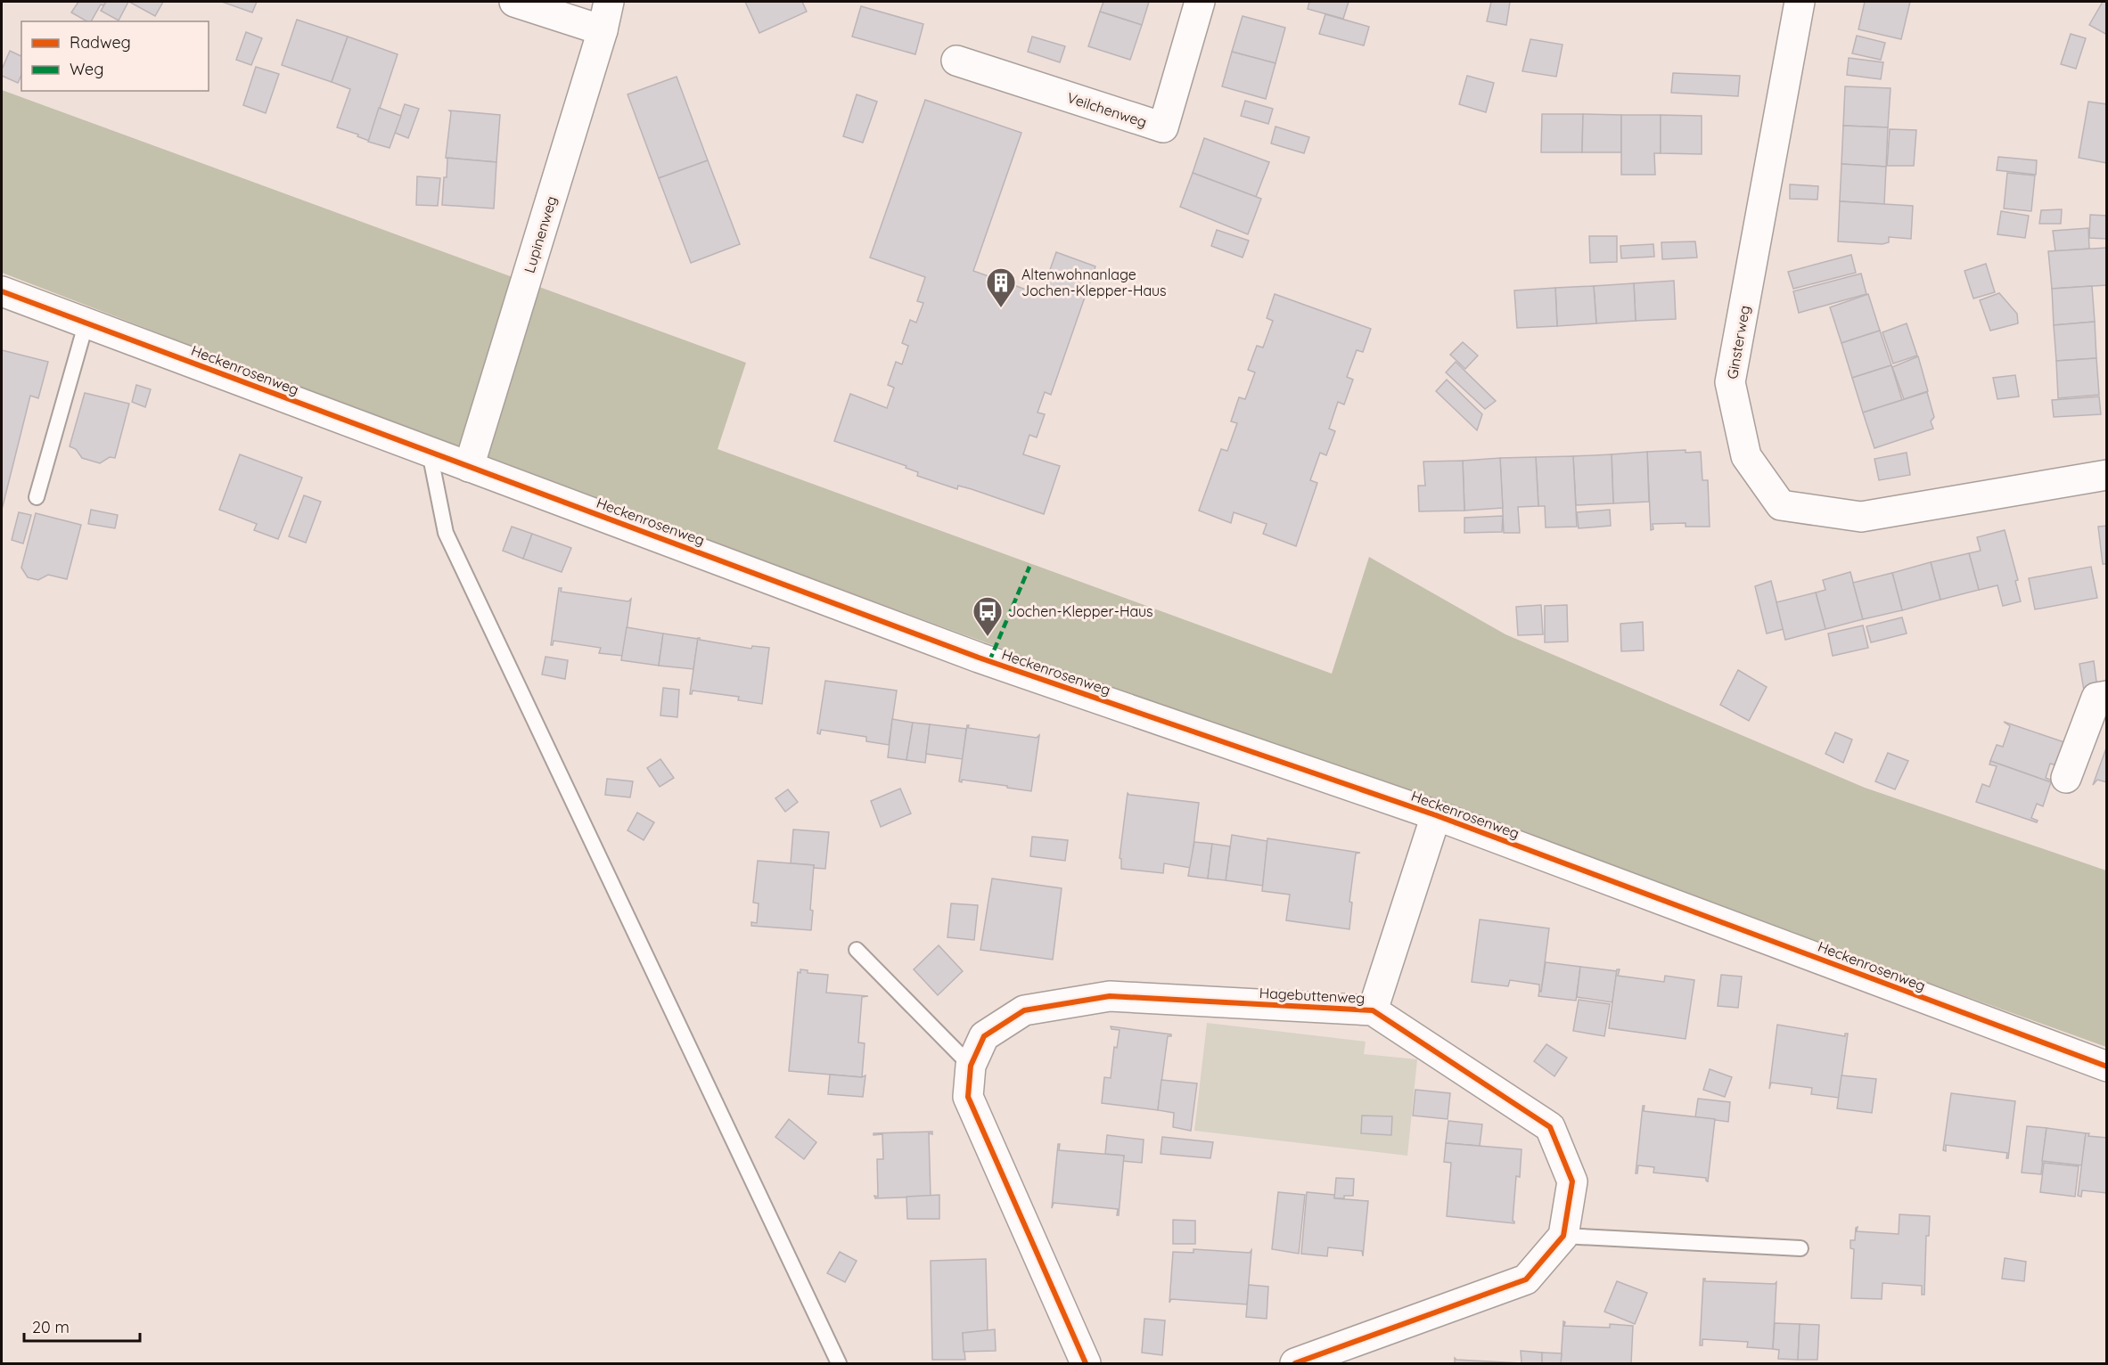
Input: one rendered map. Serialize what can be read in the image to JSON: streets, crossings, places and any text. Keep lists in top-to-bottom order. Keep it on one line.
{"streets":{"street":["Veilchenweg","Lupinenweg","Ginsterweg","Heckenrosenweg","Hagebuttenweg"]},"crossings":[["Lupinenweg","Heckenrosenweg"],["Heckenrosenweg","Hagebuttenweg"]],"places":{"building":["Altenwohnanlage Jochen-Klepper-Haus"],"bus stop":["Jochen-Klepper-Haus"]},"legend":["Radweg","Weg"],"scale_bar":"20 m"}
